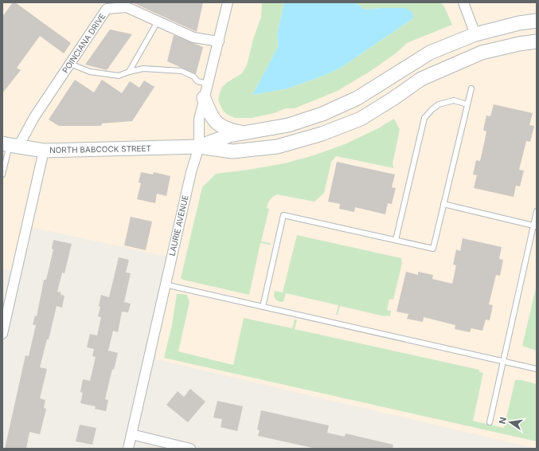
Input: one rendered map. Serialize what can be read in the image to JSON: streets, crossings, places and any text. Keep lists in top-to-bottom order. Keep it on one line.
{"streets":{"main road":["NORTH BABCOCK STREET"],"street":["POINCIANA DRIVE","LAURIE AVENUE"]},"crossings":[["POINCIANA DRIVE","NORTH BABCOCK STREET"],["POINCIANA DRIVE","LAURIE AVENUE"],["NORTH BABCOCK STREET","LAURIE AVENUE"]],"north":"left"}
